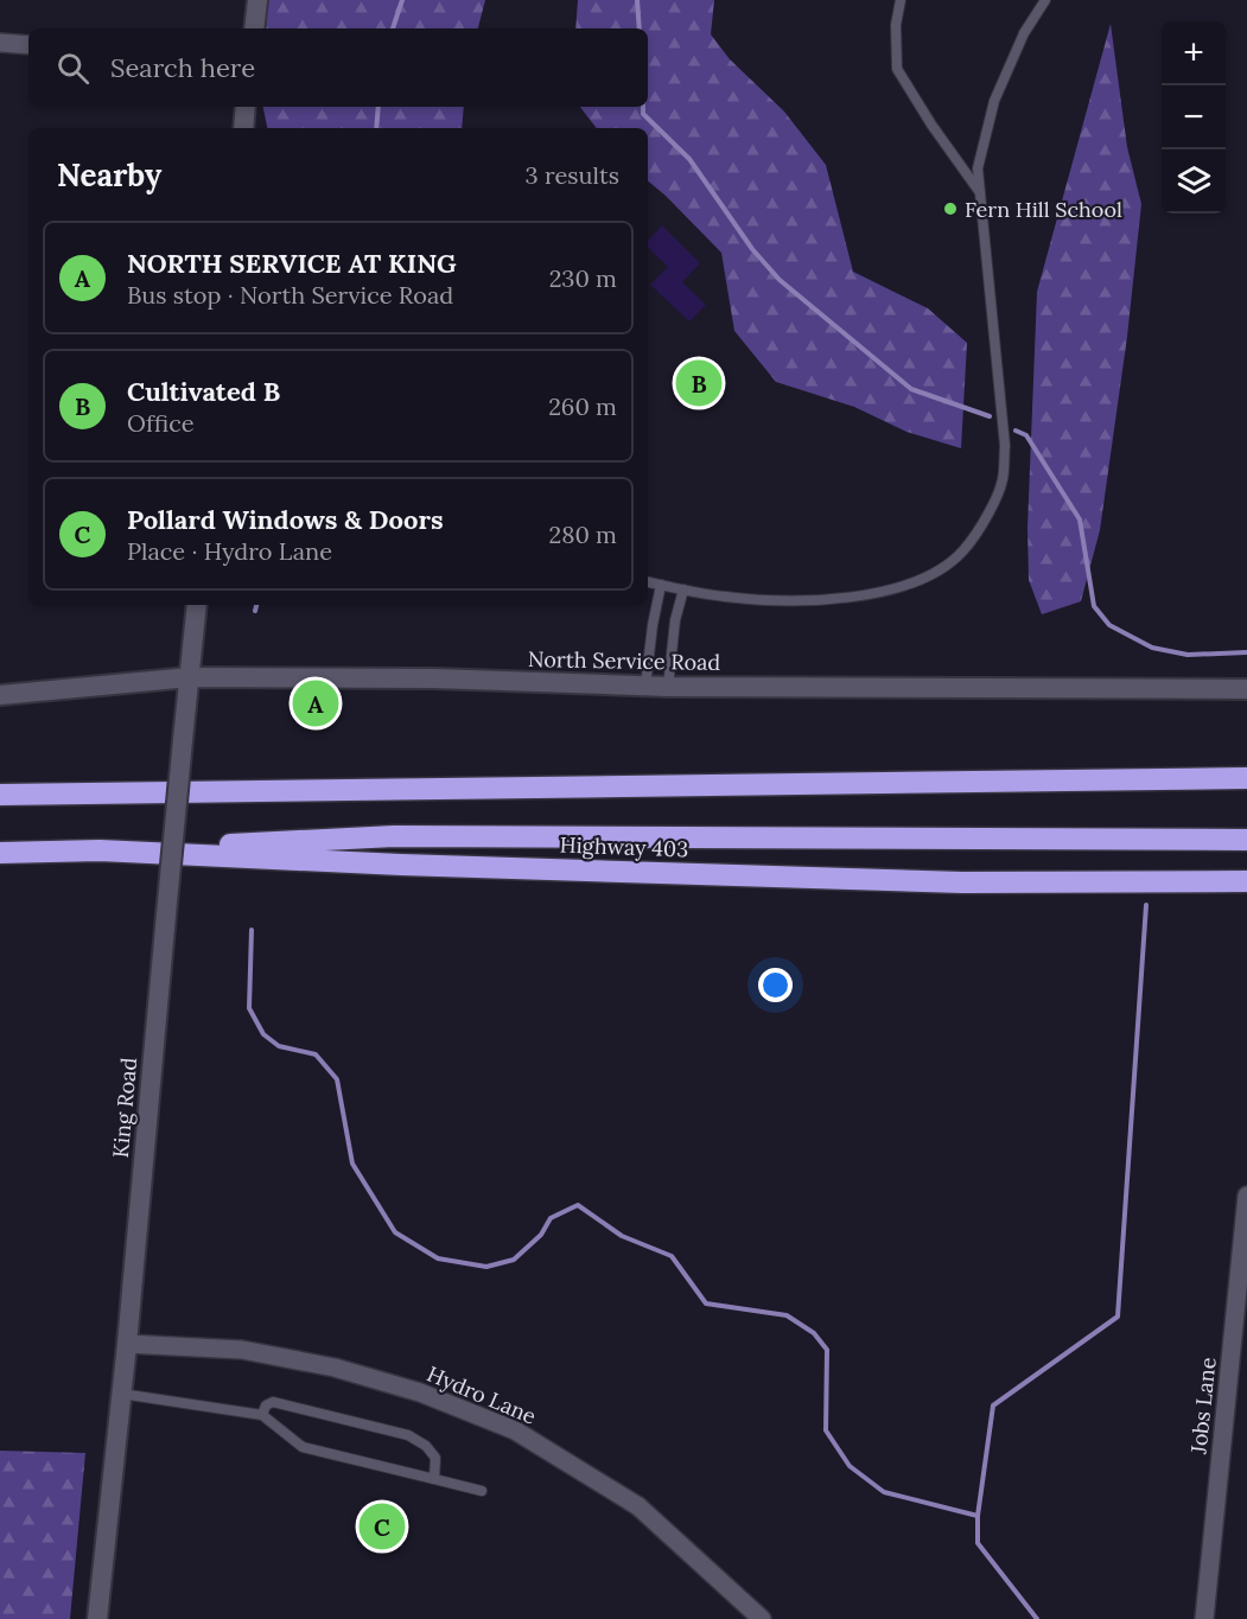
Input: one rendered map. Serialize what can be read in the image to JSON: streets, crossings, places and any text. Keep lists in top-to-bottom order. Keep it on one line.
{"streets":{"highway":["Highway 403"],"street":["North Service Road","King Road","Hydro Lane","Jobs Lane"]},"crossings":[["North Service Road","King Road"],["King Road","Hydro Lane"]],"places":["Fern Hill School"],"page":{"map_buttons":["+","−"],"search":"Search here","heading":["Nearby","3 results"],"list":[{"mark":"A","name":"NORTH SERVICE AT KING","note":"Bus stop · North Service Road","value":"230 m"},{"mark":"B","name":"Cultivated B","note":"Office","value":"260 m"},{"mark":"C","name":"Pollard Windows & Doors","note":"Place · Hydro Lane","value":"280 m"}],"pins":["B","A","C"]}}
